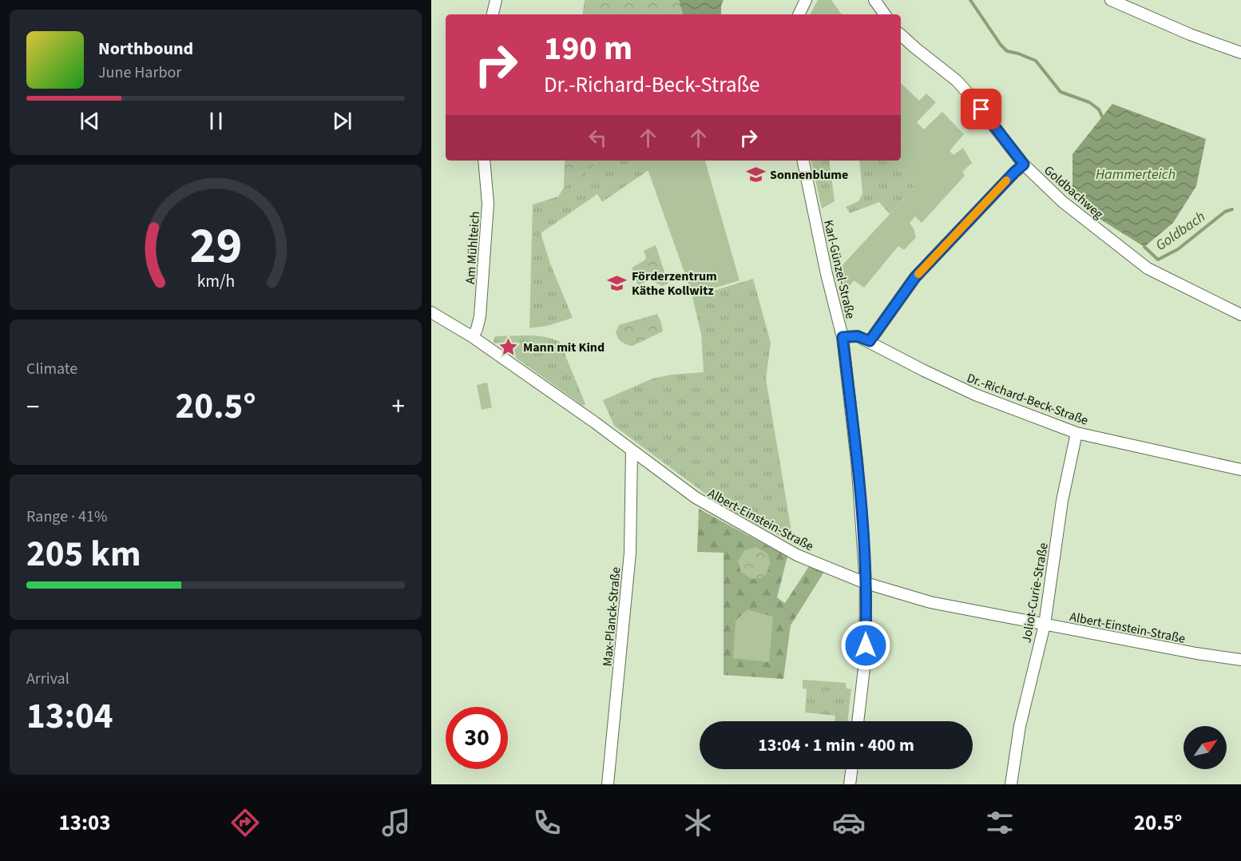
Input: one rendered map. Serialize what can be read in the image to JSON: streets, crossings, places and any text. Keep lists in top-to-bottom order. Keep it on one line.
{"streets":{"street":["Goldbachweg","Am Mühlteich","Karl-Günzel-Straße","Dr.-Richard-Beck-Straße","Albert-Einstein-Straße","Joliot-Curie-Straße","Max-Planck-Straße"]},"crossings":[["Am Mühlteich","Albert-Einstein-Straße"],["Karl-Günzel-Straße","Dr.-Richard-Beck-Straße"],["Karl-Günzel-Straße","Albert-Einstein-Straße"],["Dr.-Richard-Beck-Straße","Joliot-Curie-Straße"],["Albert-Einstein-Straße","Joliot-Curie-Straße"],["Albert-Einstein-Straße","Max-Planck-Straße"]],"water":["Hammerteich","Goldbach"],"places":{"school or university":["Sonnenblume","Förderzentrum Käthe Kollwitz"],"place":["Mann mit Kind"]},"north":"top right","page":{"turn":["190 m","Dr.-Richard-Beck-Straße"],"song":["Northbound","June Harbor"],"tile":["Climate",["Range · 41%","205 km"],["Arrival","13:04"]],"heat":["−","20.5°","+"],"limit":"30","trip":"13:04 · 1 min · 400 m","tabs":["13:03","20.5°"],"gauge":["29","km/h"]}}
